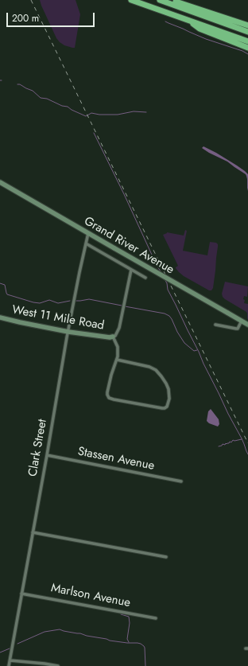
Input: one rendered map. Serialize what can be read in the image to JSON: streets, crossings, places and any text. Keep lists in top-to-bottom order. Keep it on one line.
{"streets":{"main road":["Grand River Avenue","West 11 Mile Road"],"street":["Clark Street","Stassen Avenue","Marlson Avenue"]},"crossings":[["Grand River Avenue","Clark Street"],["West 11 Mile Road","Clark Street"],["Clark Street","Stassen Avenue"],["Clark Street","Marlson Avenue"]],"scale_bar":"200 m"}
